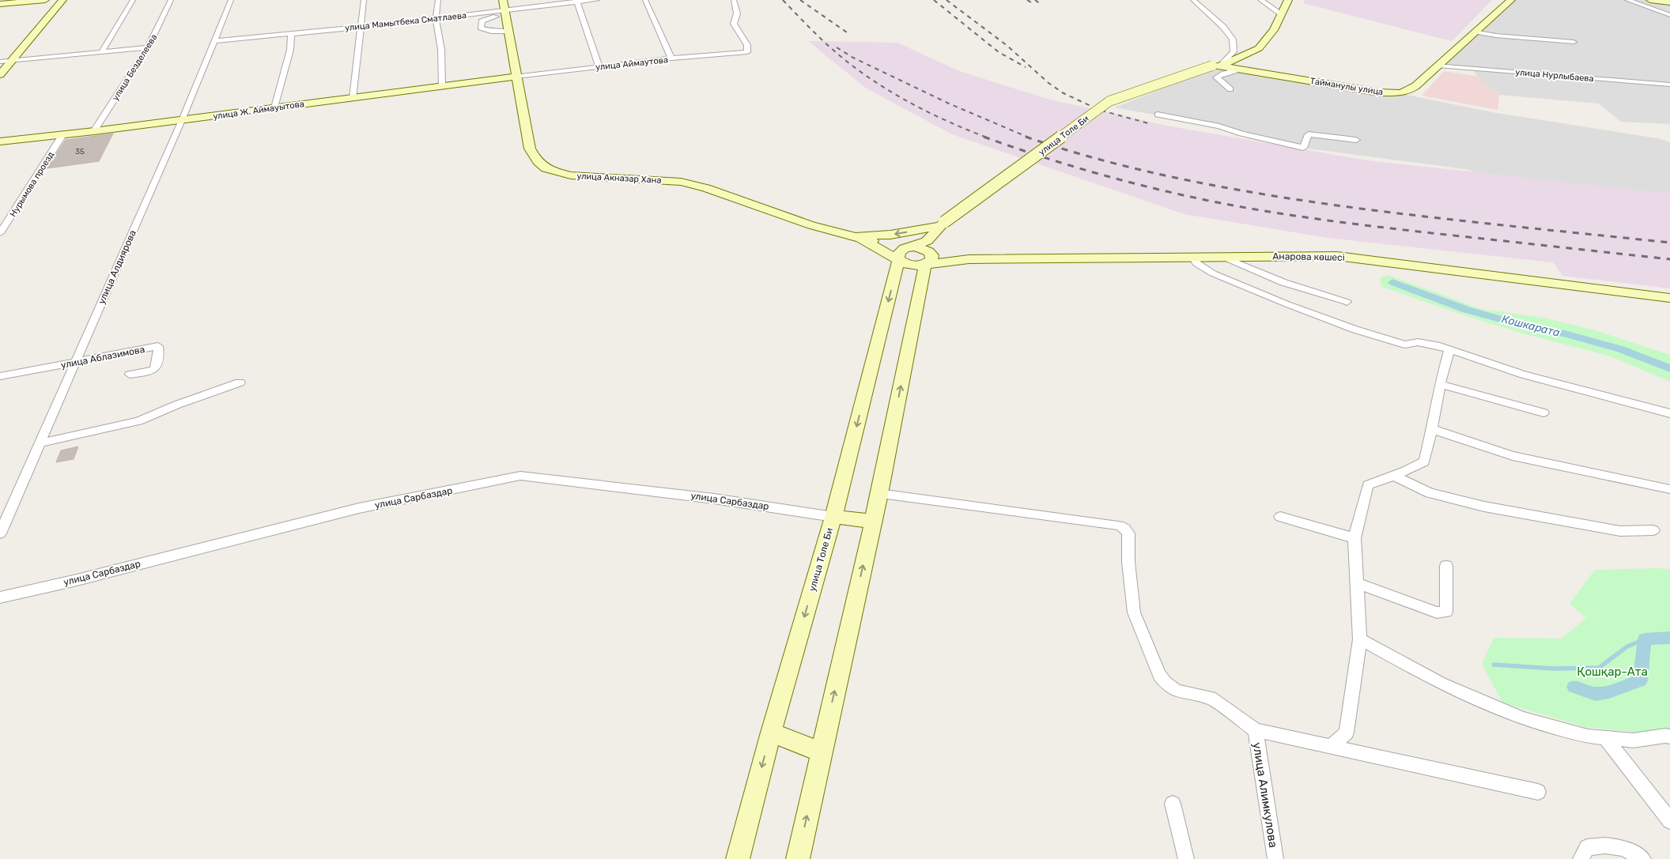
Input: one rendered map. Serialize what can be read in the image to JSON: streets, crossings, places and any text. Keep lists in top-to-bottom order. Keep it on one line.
{"streets":{"main road":["Тайманулы улица","улица Ж. Аймауытова","улица Толе Би","улица Акназар Хана","Анарова көшесі"],"street":["улица Мамытбека Сматлаева","улица Аймаутова","улица Безделеева","улица Нурлыбаева","Нурымова проезд","улица Алдиярова","улица Аблазимова","улица Сарбаздар","улица Алимкулова"]},"crossings":[["улица Мамытбека Сматлаева","улица Акназар Хана"],["улица Мамытбека Сматлаева","улица Алдиярова"],["улица Аймаутова","улица Ж. Аймауытова"],["улица Аймаутова","улица Акназар Хана"],["улица Безделеева","улица Ж. Аймауытова"],["улица Нурлыбаева","Тайманулы улица"],["Тайманулы улица","улица Толе Би"],["улица Ж. Аймауытова","улица Акназар Хана"],["улица Ж. Аймауытова","Нурымова проезд"],["улица Ж. Аймауытова","улица Алдиярова"],["улица Толе Би","улица Акназар Хана"],["улица Толе Би","Анарова көшесі"],["улица Толе Би","улица Сарбаздар"],["улица Алдиярова","улица Аблазимова"]],"water":["Кошкарата"],"parks":["Қошқар-Ата"],"house_numbers":["35"]}
